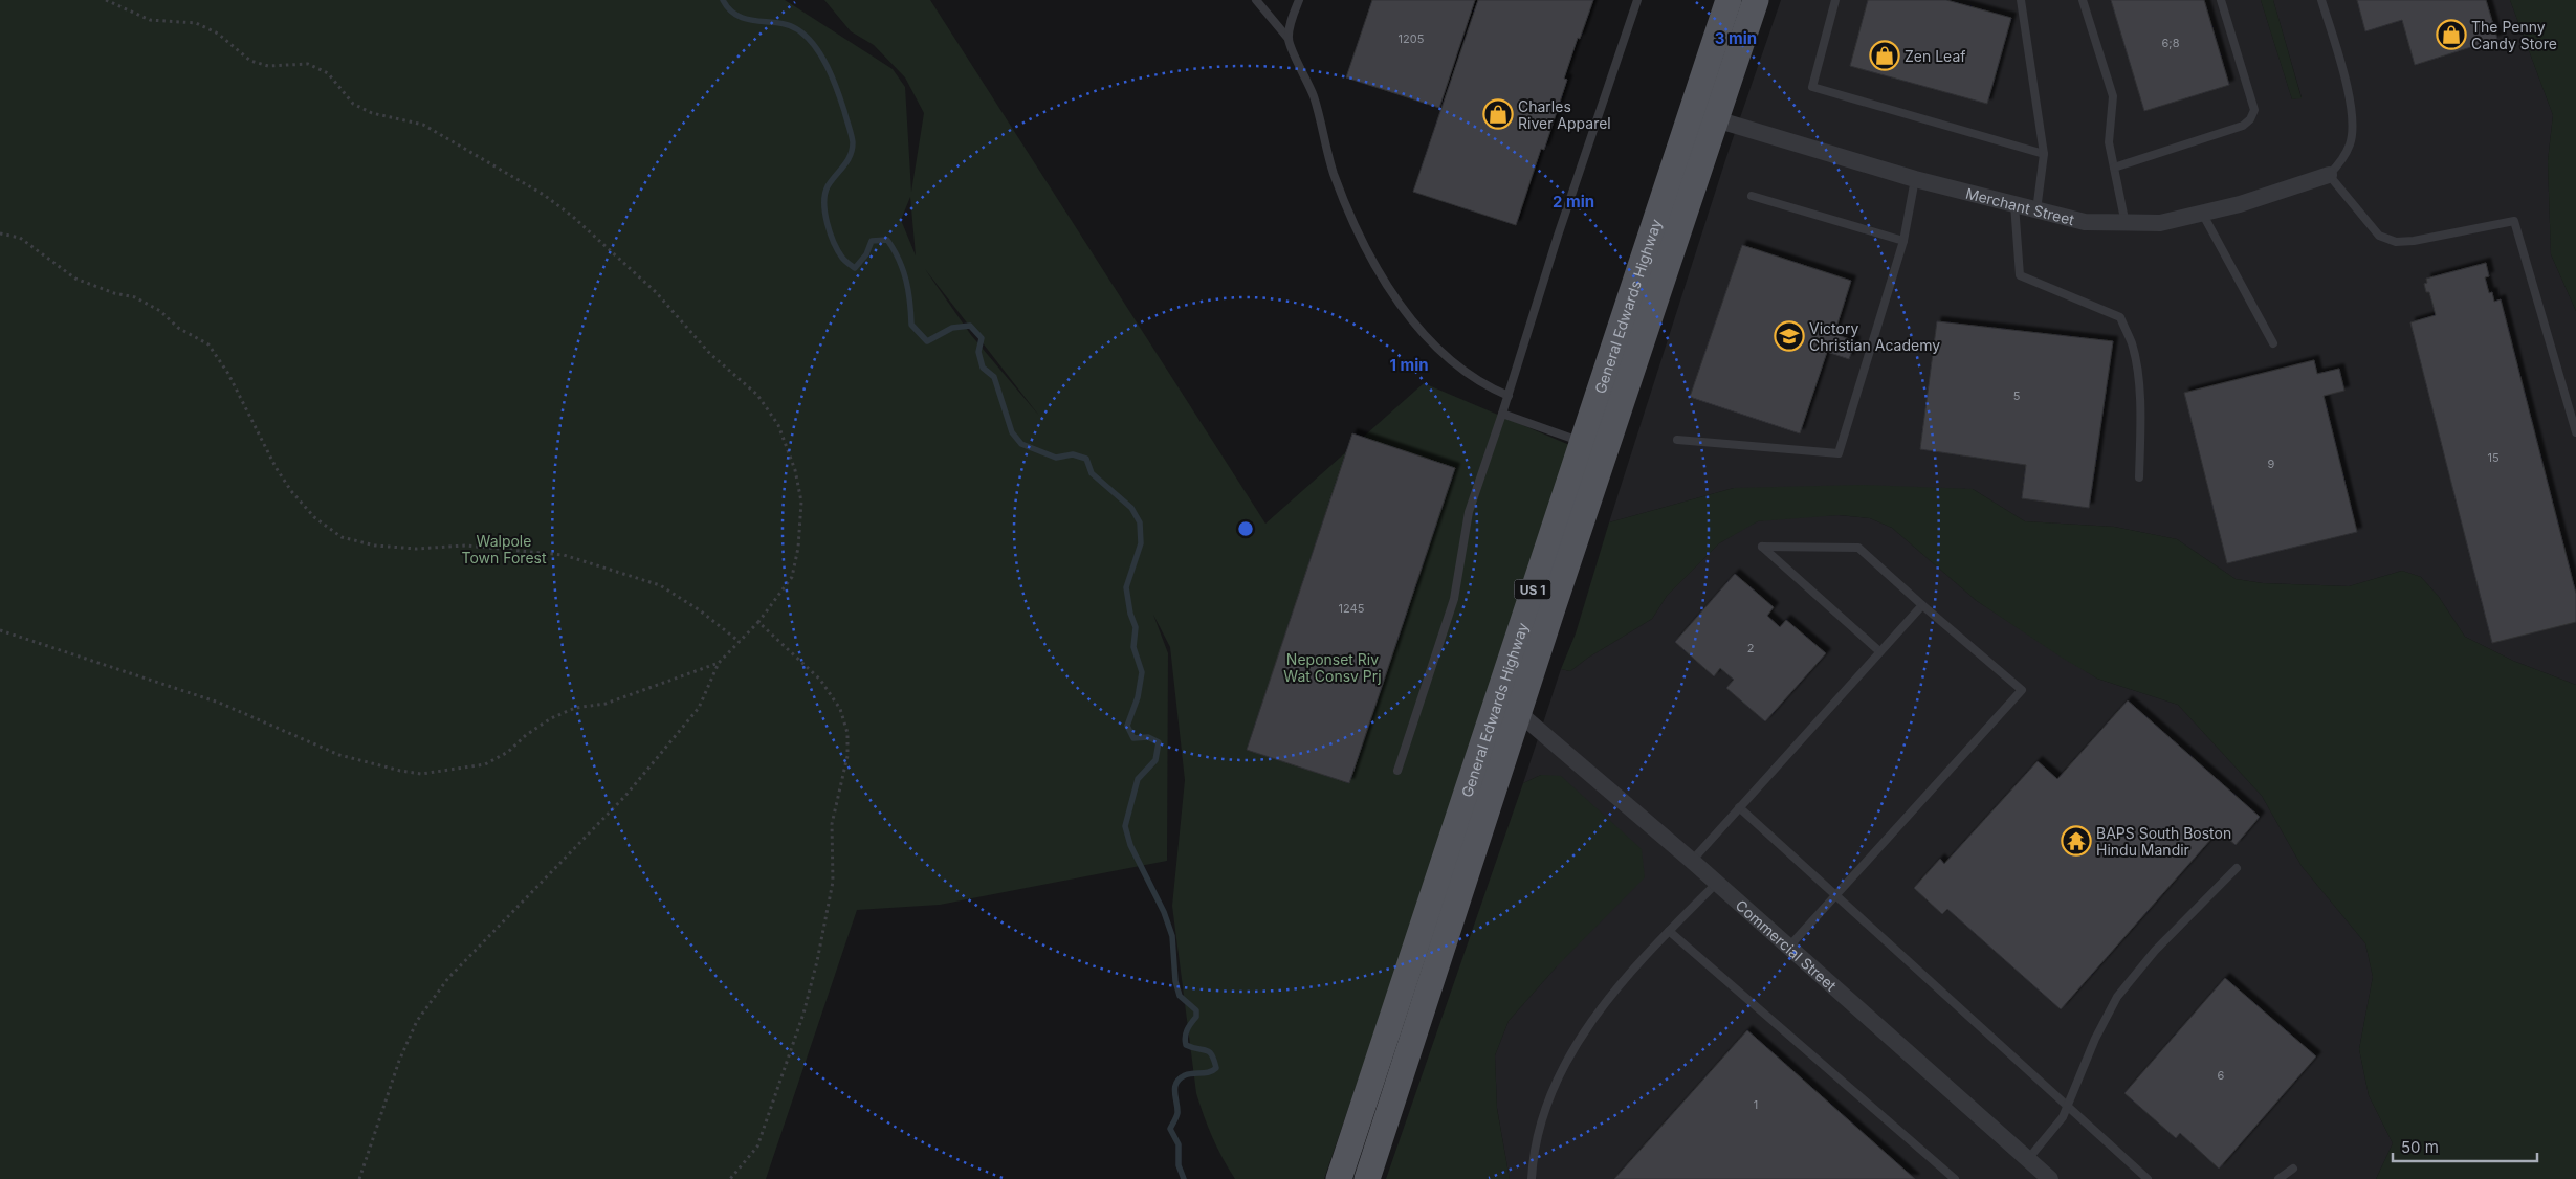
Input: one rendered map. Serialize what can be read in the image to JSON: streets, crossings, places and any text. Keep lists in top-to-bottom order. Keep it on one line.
{"streets":{"main road":["General Edwards Highway","US 1"],"street":["Merchant Street","Commercial Street"]},"crossings":[["Merchant Street","General Edwards Highway"],["General Edwards Highway","Commercial Street"]],"parks":["Walpole Town Forest","Neponset Riv Wat Consv Prj"],"places":{"shop":["The Penny Candy Store","Zen Leaf","Charles River Apparel"],"school or university":["Victory Christian Academy"],"temple":["BAPS South Boston Hindu Mandir"]},"house_numbers":["1205","6;8","5","15","9","1245","2","6","1"],"scale_bar":"50 m","rings":["3 min","2 min","1 min"]}
